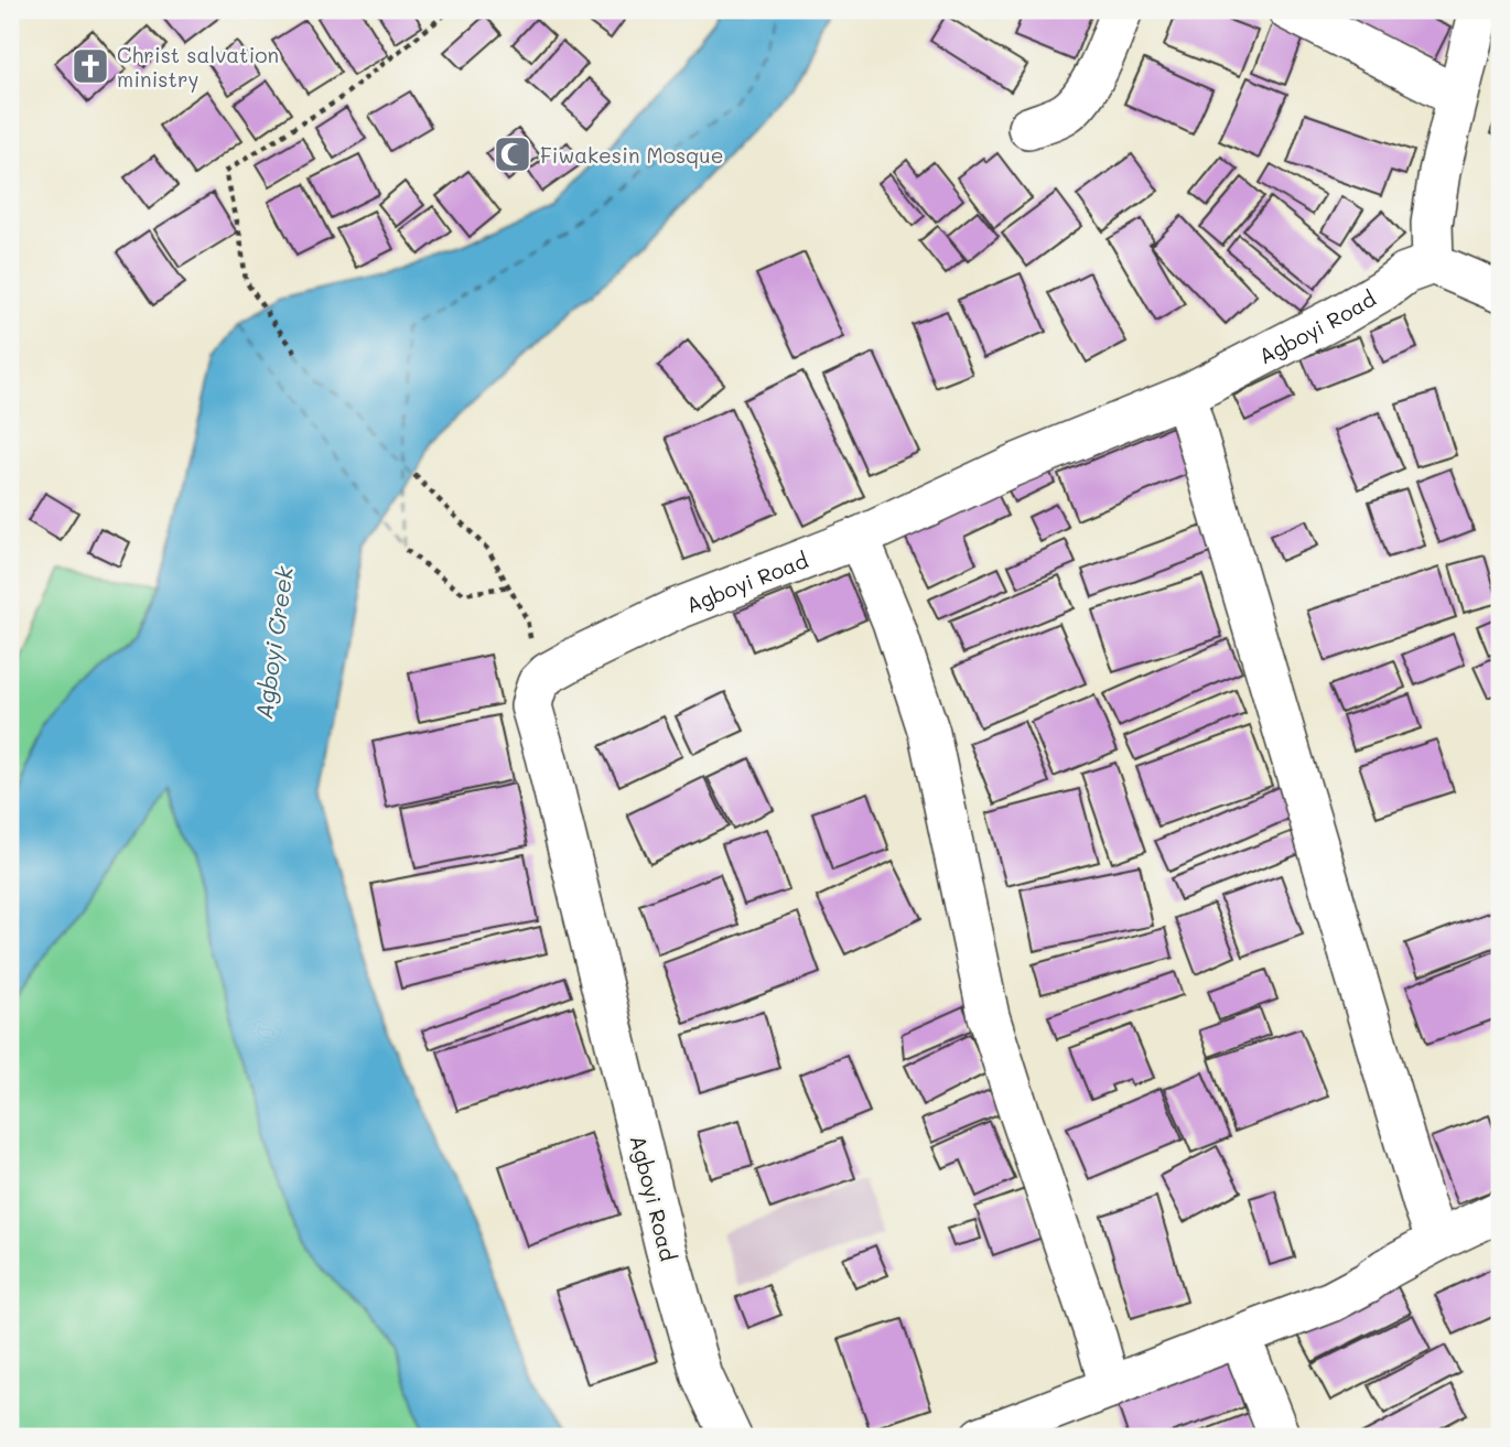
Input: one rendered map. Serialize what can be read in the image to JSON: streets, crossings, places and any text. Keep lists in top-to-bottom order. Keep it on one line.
{"streets":{"street":["Agboyi Road"]},"water":["Agboyi Creek"],"places":{"church":["Christ salvation ministry"],"mosque":["Fiwakesin Mosque"]}}
